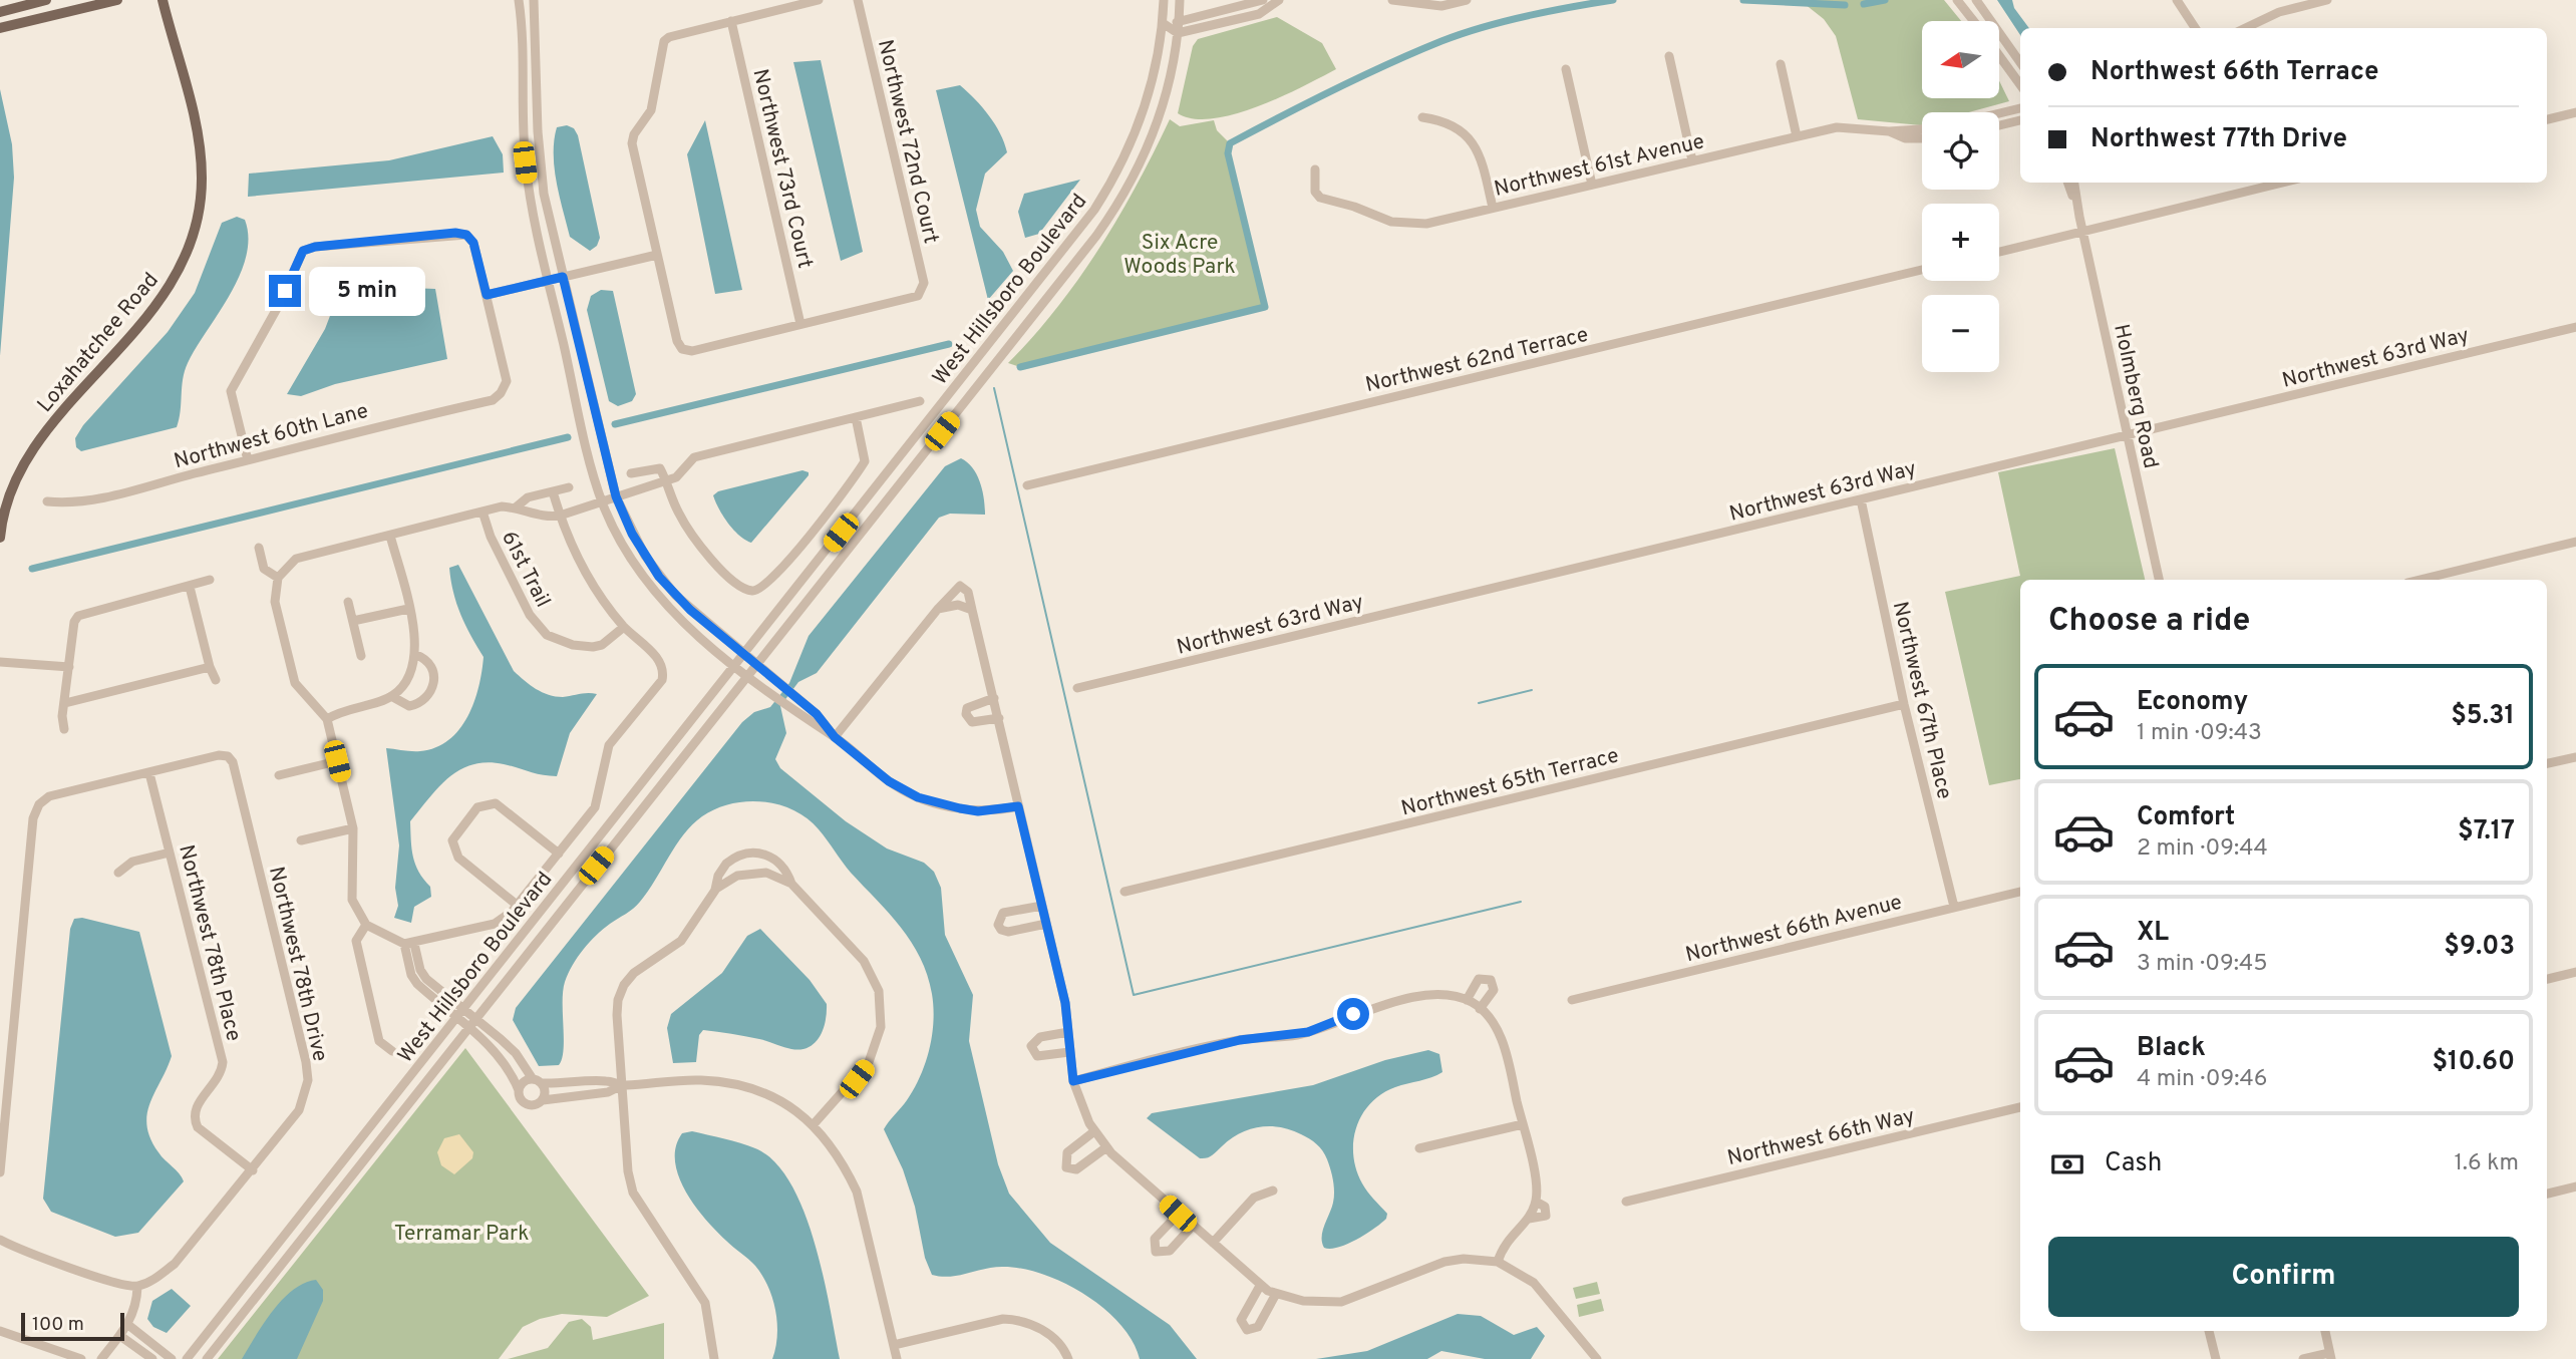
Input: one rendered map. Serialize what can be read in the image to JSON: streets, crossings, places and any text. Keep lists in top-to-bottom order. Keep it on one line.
{"streets":{"main road":["Loxahatchee Road"],"street":["Northwest 72nd Court","Northwest 61st Avenue","Northwest 73rd Court","West Hillsboro Boulevard","Northwest 63rd Way","Northwest 62nd Terrace","Holmberg Road","Northwest 60th Lane","61st Trail","Northwest 67th Place","Northwest 65th Terrace","Northwest 66th Avenue","Northwest 78th Place","Northwest 78th Drive","Northwest 66th Way"]},"crossings":[["Northwest 72nd Court","Northwest 73rd Court"],["Northwest 63rd Way","Holmberg Road"],["Northwest 63rd Way","Northwest 67th Place"],["Northwest 67th Place","Northwest 65th Terrace"],["Northwest 67th Place","Northwest 66th Avenue"],["Northwest 78th Place","Northwest 78th Drive"]],"parks":["Six Acre Woods Park","Terramar Park"],"scale_bar":"100 m","north":"left","page":{"map_buttons":["+","−"],"banner":["Northwest 66th Terrace","Northwest 77th Drive"],"bubble":"5 min","heading":"Choose a ride","list":[{"name":"Economy","note":"1 min · 09:43","value":"$5.31"},{"name":"Comfort","note":"2 min · 09:44","value":"$7.17"},{"name":"XL","note":"3 min · 09:45","value":"$9.03"},{"name":"Black","note":"4 min · 09:46","value":"$10.60"}],"pay":["Cash","1.6 km"],"buttons":"Confirm","scale":"100 m"}}
